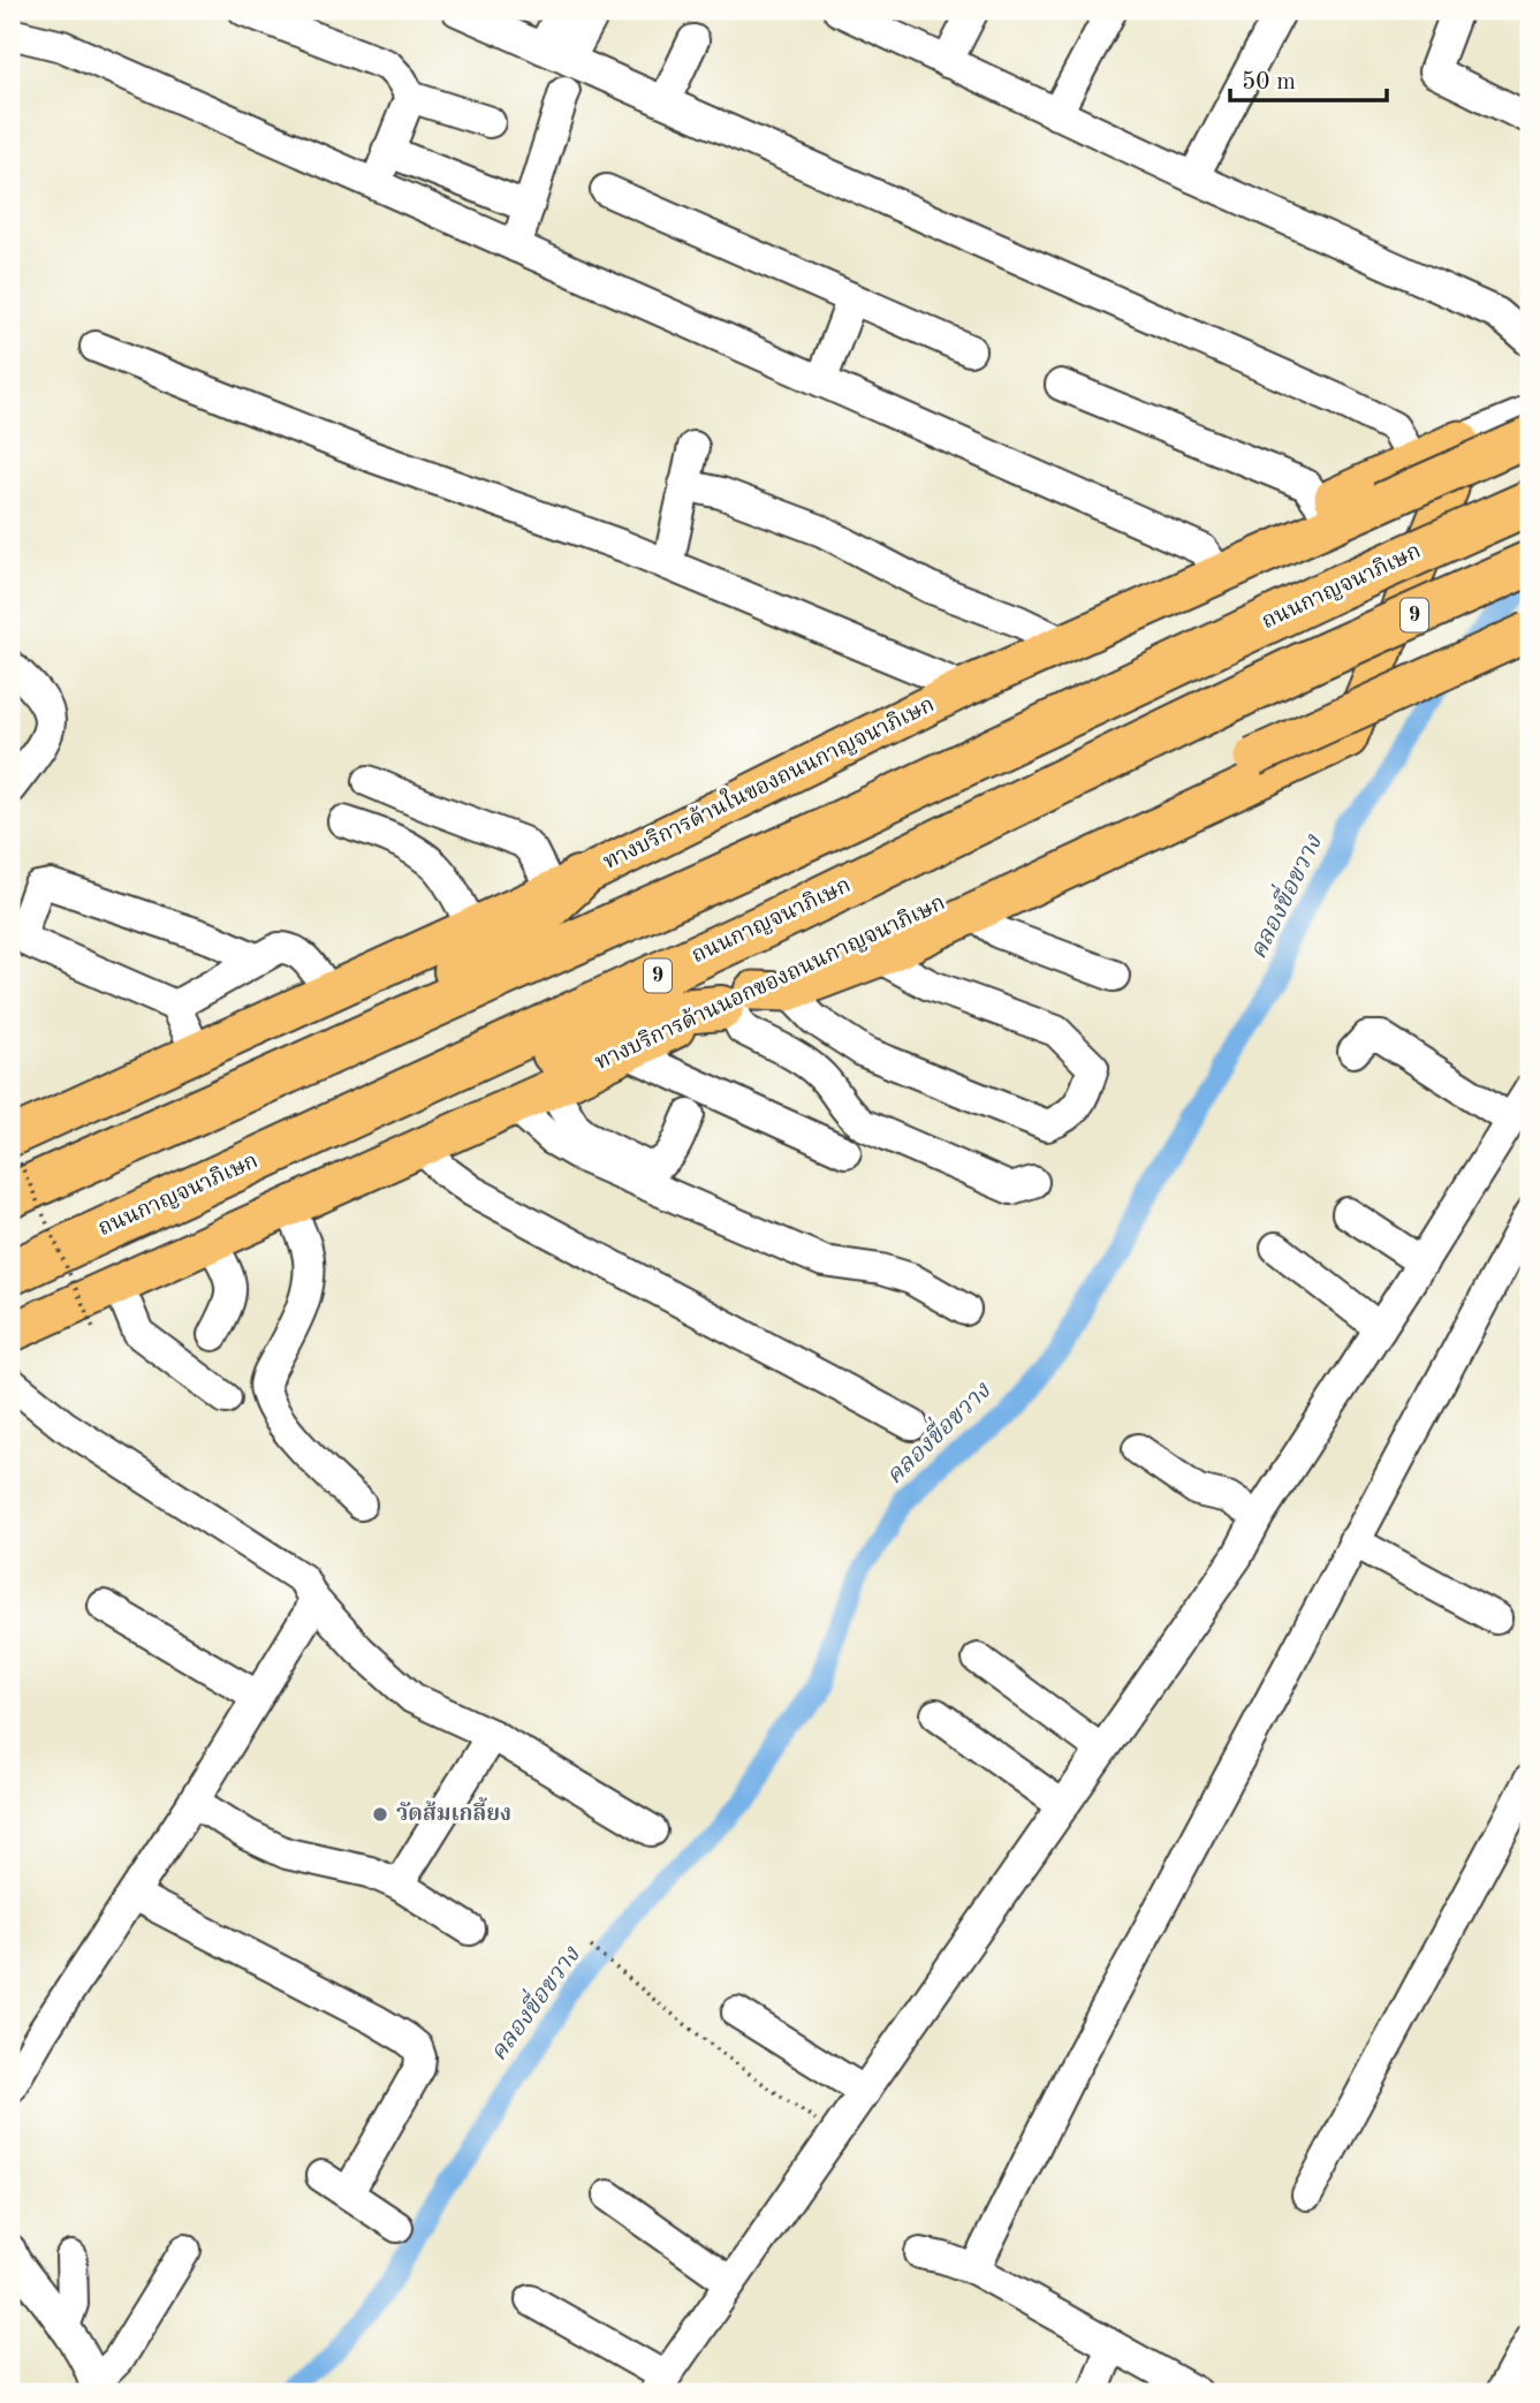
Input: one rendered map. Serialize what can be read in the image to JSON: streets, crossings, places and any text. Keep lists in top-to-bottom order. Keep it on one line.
{"streets":{"highway":["ถนนกาญจนาภิเษก","9"],"main road":["ทางบริการด้านในของถนนกาญจนาภิเษก","ทางบริการด้านนอกของถนนกาญจนาภิเษก"]},"water":["คลองขื่อขวาง"],"places":["วัดส้มเกลี้ยง"],"scale_bar":"50 m"}
